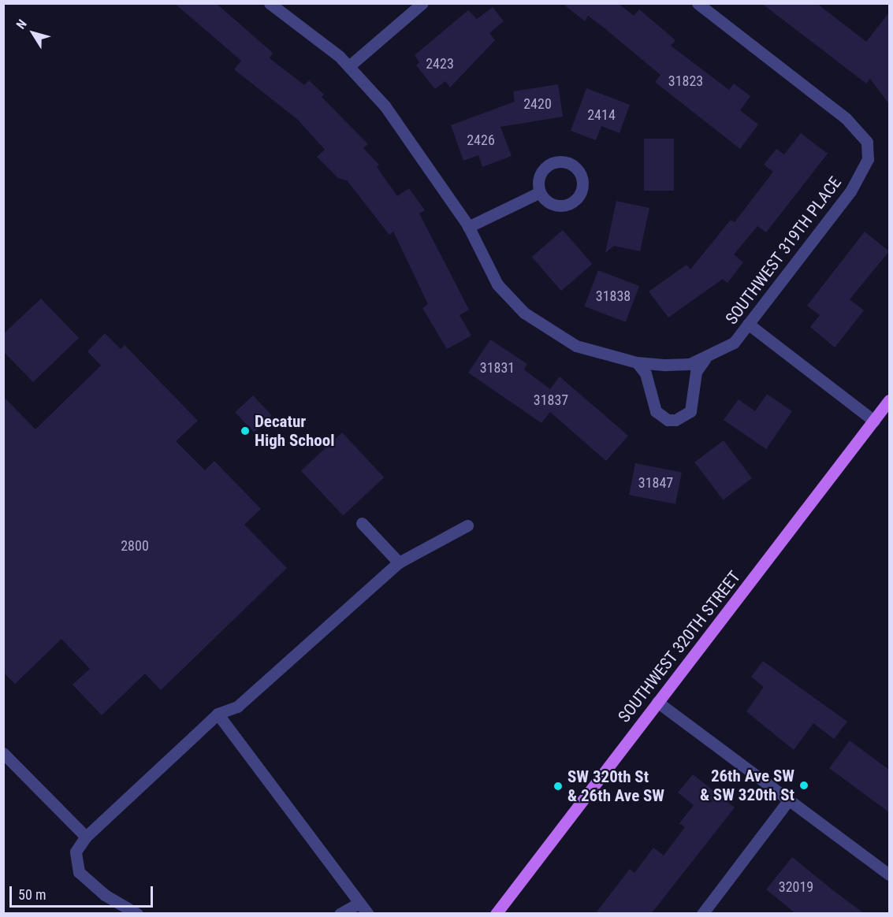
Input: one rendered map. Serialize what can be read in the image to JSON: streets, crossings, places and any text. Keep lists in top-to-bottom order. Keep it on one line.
{"streets":{"main road":["SOUTHWEST 320TH STREET"],"street":["SOUTHWEST 319TH PLACE"]},"places":["Decatur High School","26th Ave SW & SW 320th St","SW 320th St & 26th Ave SW"],"house_numbers":["2423","31823","2420","2414","2426","31838","31831","31837","31847","2800","32019"],"scale_bar":"50 m","north":"top left"}
